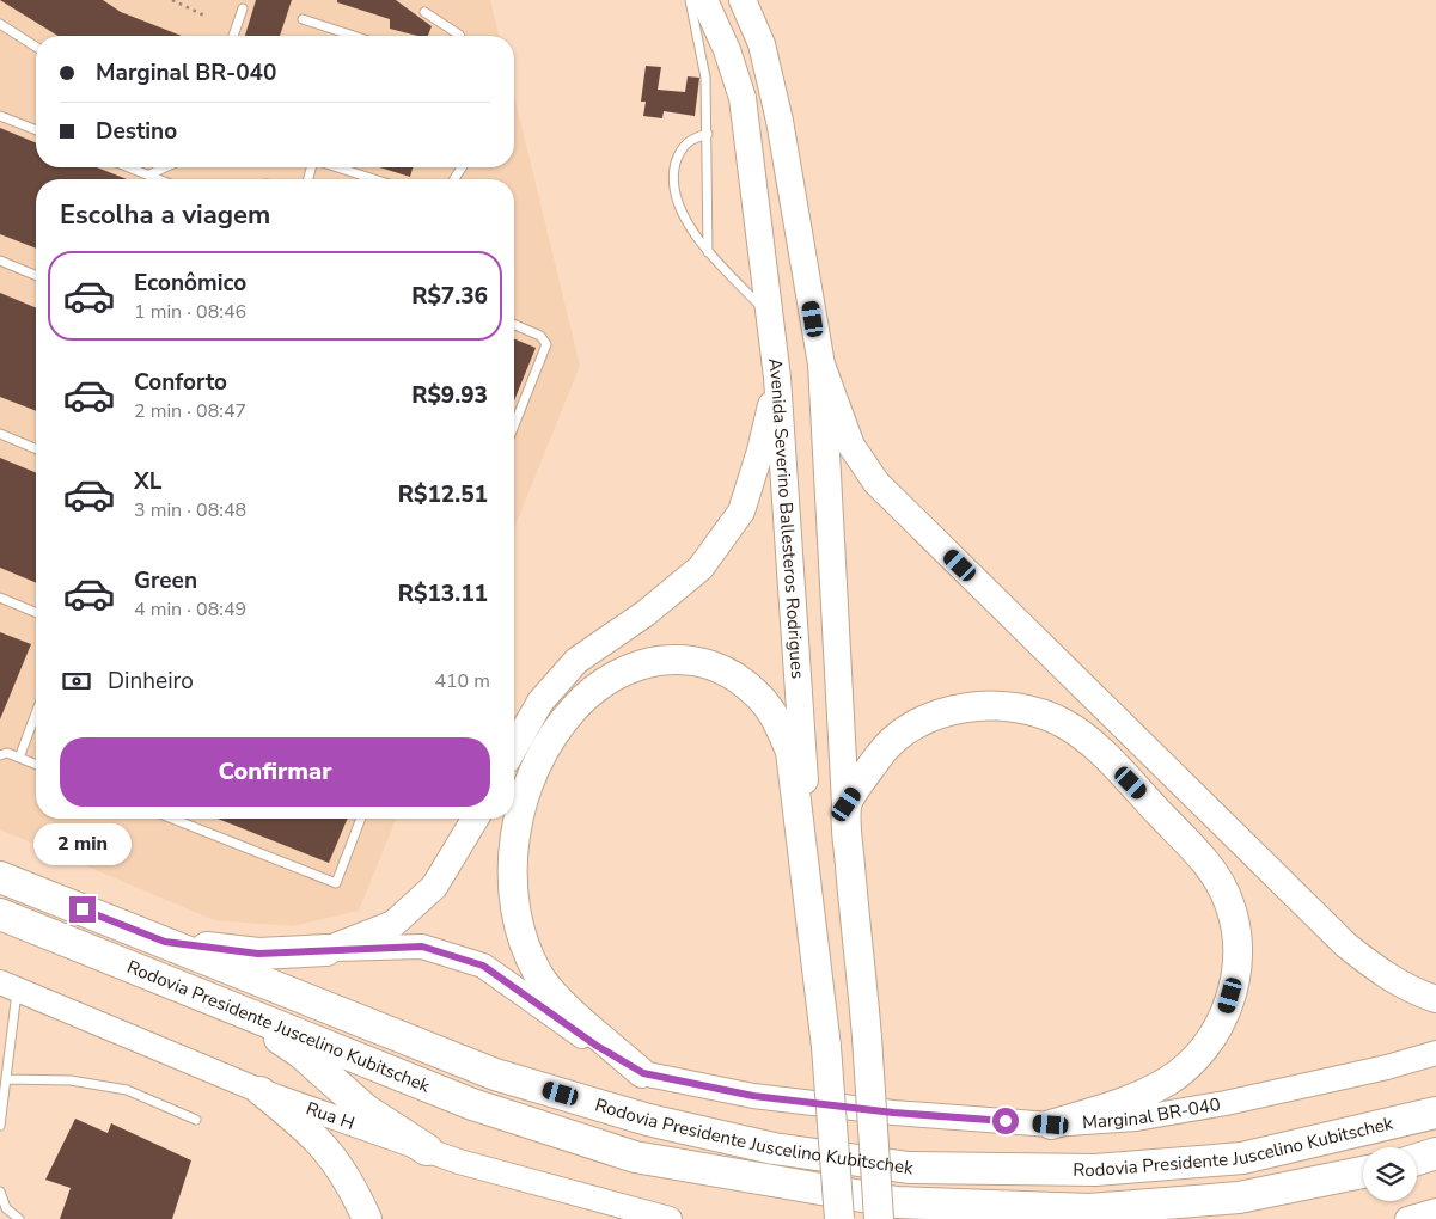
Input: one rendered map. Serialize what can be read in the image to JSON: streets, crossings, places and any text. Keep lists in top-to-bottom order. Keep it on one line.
{"streets":{"highway":["Avenida Severino Ballesteros Rodrigues","Rodovia Presidente Juscelino Kubitschek"],"main road":["Marginal BR-040","Rua H"]},"page":{"banner":["Marginal BR-040","Destino"],"heading":"Escolha a viagem","list":[{"name":"Econômico","note":"1 min · 08:46","value":"R$7.36"},{"name":"Conforto","note":"2 min · 08:47","value":"R$9.93"},{"name":"XL","note":"3 min · 08:48","value":"R$12.51"},{"name":"Green","note":"4 min · 08:49","value":"R$13.11"}],"pay":["Dinheiro","410 m"],"buttons":"Confirmar","bubble":"2 min"}}
